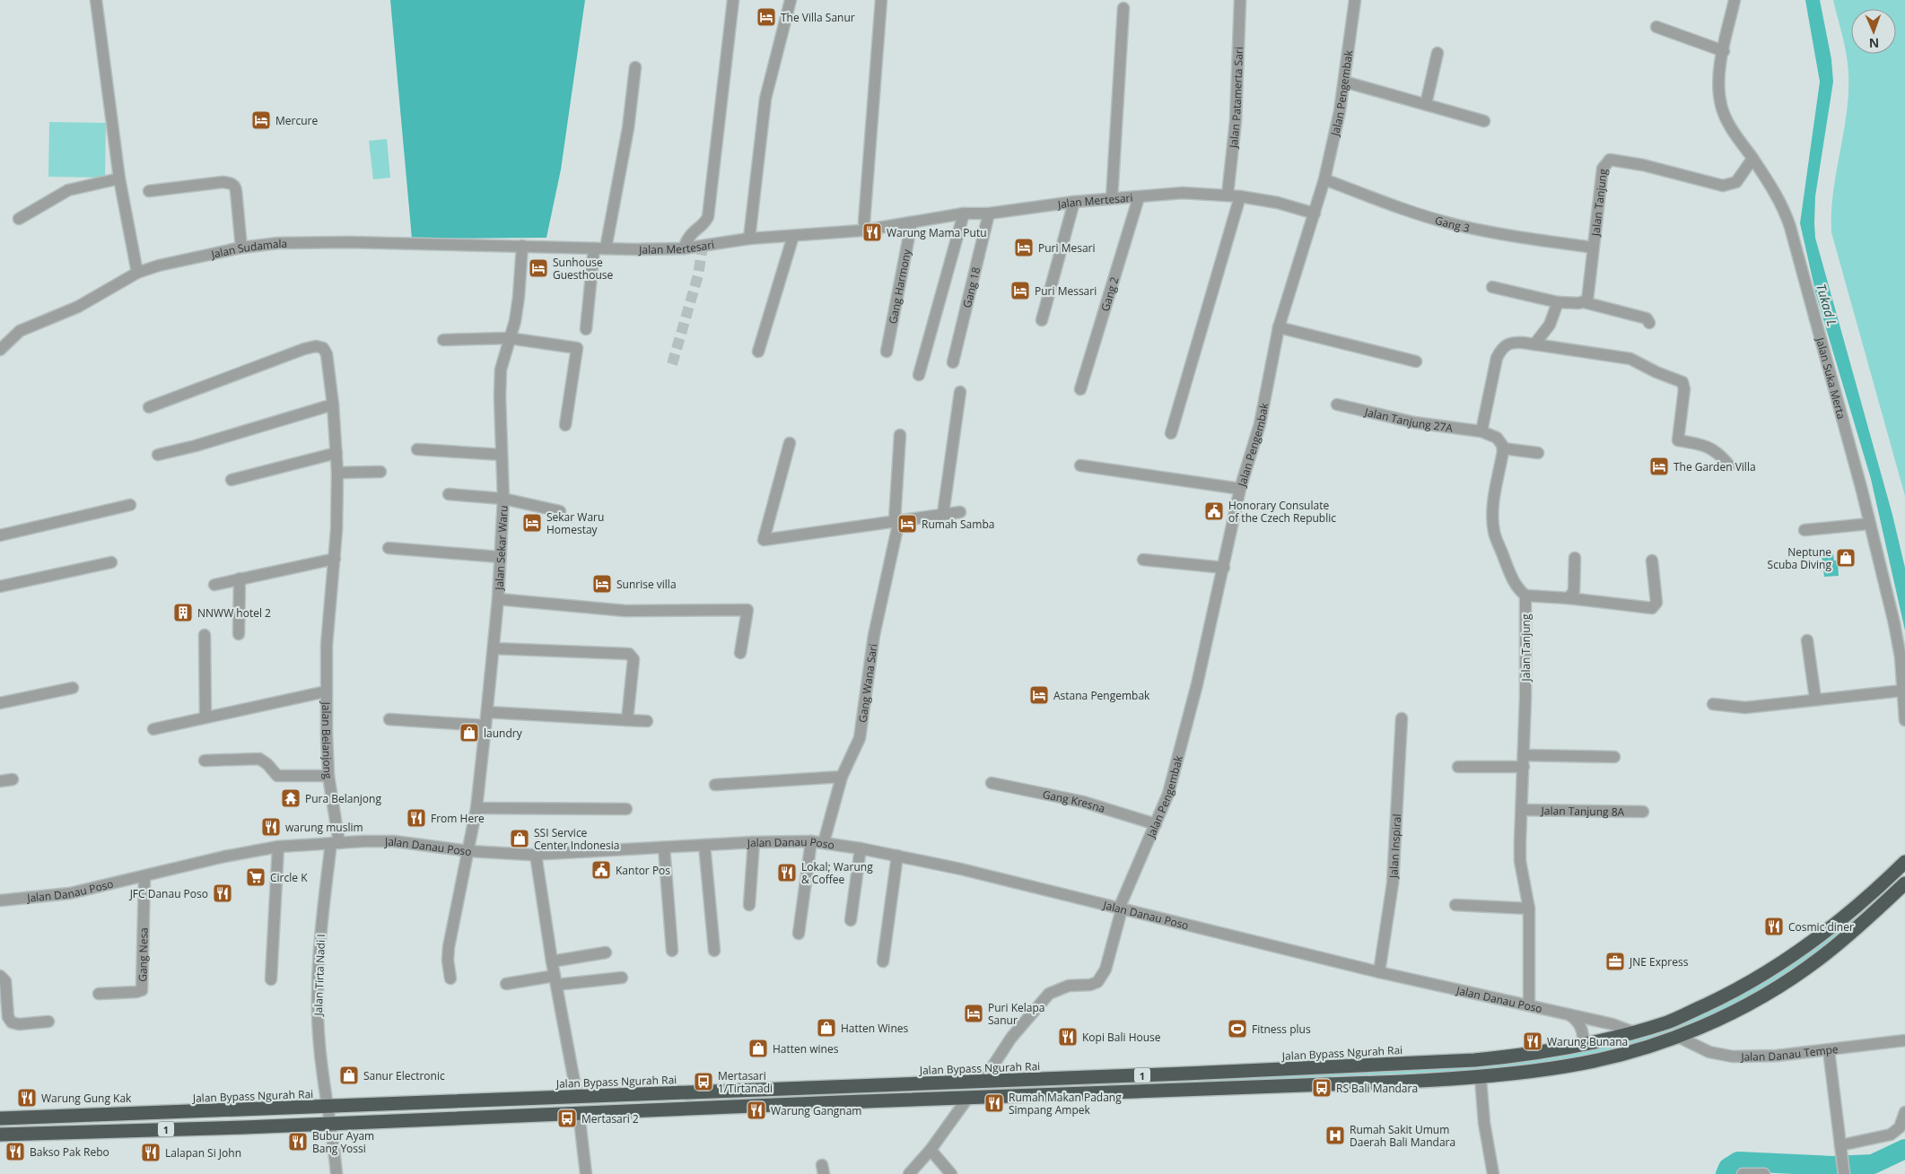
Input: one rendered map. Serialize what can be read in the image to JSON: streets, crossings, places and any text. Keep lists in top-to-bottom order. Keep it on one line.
{"streets":{"highway":["Jalan Bypass Ngurah Rai","1"],"street":["Jalan Pengembak","Jalan Patamerta Sari","Jalan Mertesari","Jalan Tanjung","Gang 3","Jalan Sudamala","Gang Harmony","Gang 18","Gang 2","Jalan Suka Merta","Jalan Tanjung 27A","Jalan Sekar Waru","Gang Wana Sari","Jalan Belanjong","Gang Kresna","Jalan Tanjung 8A","Jalan Danau Poso","Jalan Inspiral","Gang Nesa","Jalan Tirta Nadi I","Jalan Danau Tempe"]},"crossings":[["Jalan Pengembak","Jalan Mertesari"],["Jalan Pengembak","Gang 3"],["Jalan Pengembak","Gang Kresna"],["Jalan Pengembak","Jalan Danau Poso"],["Jalan Pengembak","Jalan Bypass Ngurah Rai"],["Jalan Patamerta Sari","Jalan Mertesari"],["Jalan Mertesari","Jalan Sudamala"],["Jalan Mertesari","Gang Harmony"],["Jalan Mertesari","Gang 18"],["Jalan Mertesari","Gang 2"],["Jalan Mertesari","Jalan Sekar Waru"],["Jalan Tanjung","Jalan Suka Merta"],["Jalan Tanjung","Jalan Tanjung 8A"],["Jalan Tanjung","Jalan Danau Poso"],["Jalan Sudamala","Jalan Sekar Waru"],["Jalan Sekar Waru","Jalan Danau Poso"],["Gang Wana Sari","Jalan Danau Poso"],["Jalan Belanjong","Jalan Danau Poso"],["Jalan Belanjong","Jalan Tirta Nadi I"],["Jalan Danau Poso","Jalan Inspiral"],["Jalan Danau Poso","Gang Nesa"],["Jalan Danau Poso","Jalan Tirta Nadi I"],["Jalan Danau Poso","Jalan Bypass Ngurah Rai"],["Jalan Tirta Nadi I","Jalan Bypass Ngurah Rai"],["Jalan Tirta Nadi I","1"],["Jalan Danau Tempe","1"]],"water":["Tukad L"],"places":{"hotel":["The Villa Sanur","Mercure","Puri Mesari","Sunhouse Guesthouse","Puri Messari","The Garden Villa","Sekar Waru Homestay","Rumah Samba","Sunrise villa","Astana Pengembak","Puri Kelapa Sanur"],"restaurant":["Warung Mama Putu","From Here","warung muslim","Lokal; Warung & Coffee","JFC Danau Poso","Cosmic diner","Kopi Bali House","Warung Bunana","Warung Gung Kak","Rumah Makan Padang Simpang Ampek","Warung Gangnam","Bubur Ayam Bang Yossi","Bakso Pak Rebo","Lalapan Si John"],"public building":["Honorary Consulate of the Czech Republic","Kantor Pos"],"shop":["Neptune Scuba Diving","laundry","SSI Service Center Indonesia","Hatten Wines","Hatten wines","Sanur Electronic"],"building":["NNWW hotel 2"],"temple":["Pura Belanjong"],"supermarket":["Circle K"],"office":["JNE Express"],"sports":["Fitness plus"],"bus stop":["Mertasari 1/Tirtanadi","RS Bali Mandara","Mertasari 2"],"hospital":["Rumah Sakit Umum Daerah Bali Mandara"]},"north":"bottom"}
